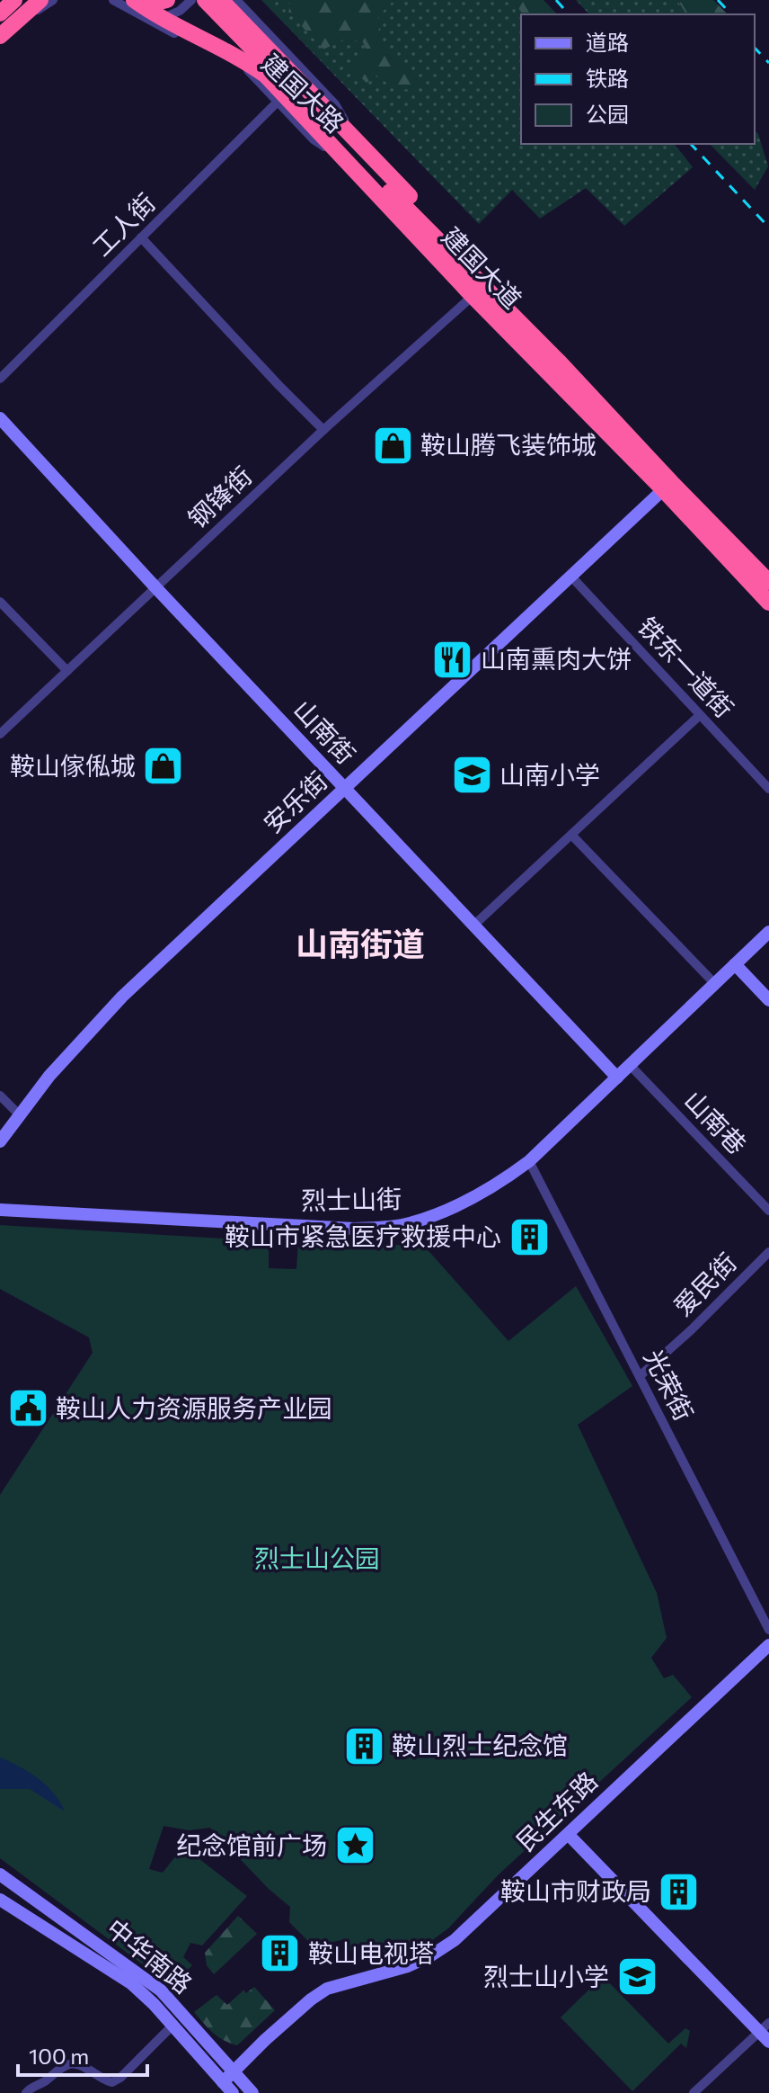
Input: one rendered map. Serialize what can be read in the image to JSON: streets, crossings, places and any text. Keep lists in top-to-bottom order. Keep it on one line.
{"streets":{"highway":["建国大道"],"main road":["山南街","安乐街","烈士山街","民生东路","中华南路"],"street":["工人街","钢锋街","铁东一道街","山南巷","爱民街","光荣街"]},"crossings":[["工人街","建国大道"],["建国大道","钢锋街"],["建国大道","安乐街"],["钢锋街","山南街"],["铁东一道街","安乐街"],["山南街","安乐街"],["山南街","烈士山街"],["山南巷","烈士山街"],["烈士山街","光荣街"],["爱民街","光荣街"],["民生东路","中华南路"]],"districts":["山南街道"],"parks":["烈士山公园"],"places":{"shop":["鞍山腾飞装饰城","鞍山傢俬城"],"restaurant":["山南熏肉大饼"],"school or university":["山南小学","烈士山小学"],"building":["鞍山市紧急医疗救援中心","鞍山烈士纪念馆","鞍山市财政局","鞍山电视塔"],"public building":["鞍山人力资源服务产业园"],"place":["纪念馆前广场"]},"legend":["道路","铁路","公园"],"scale_bar":"100 m"}
